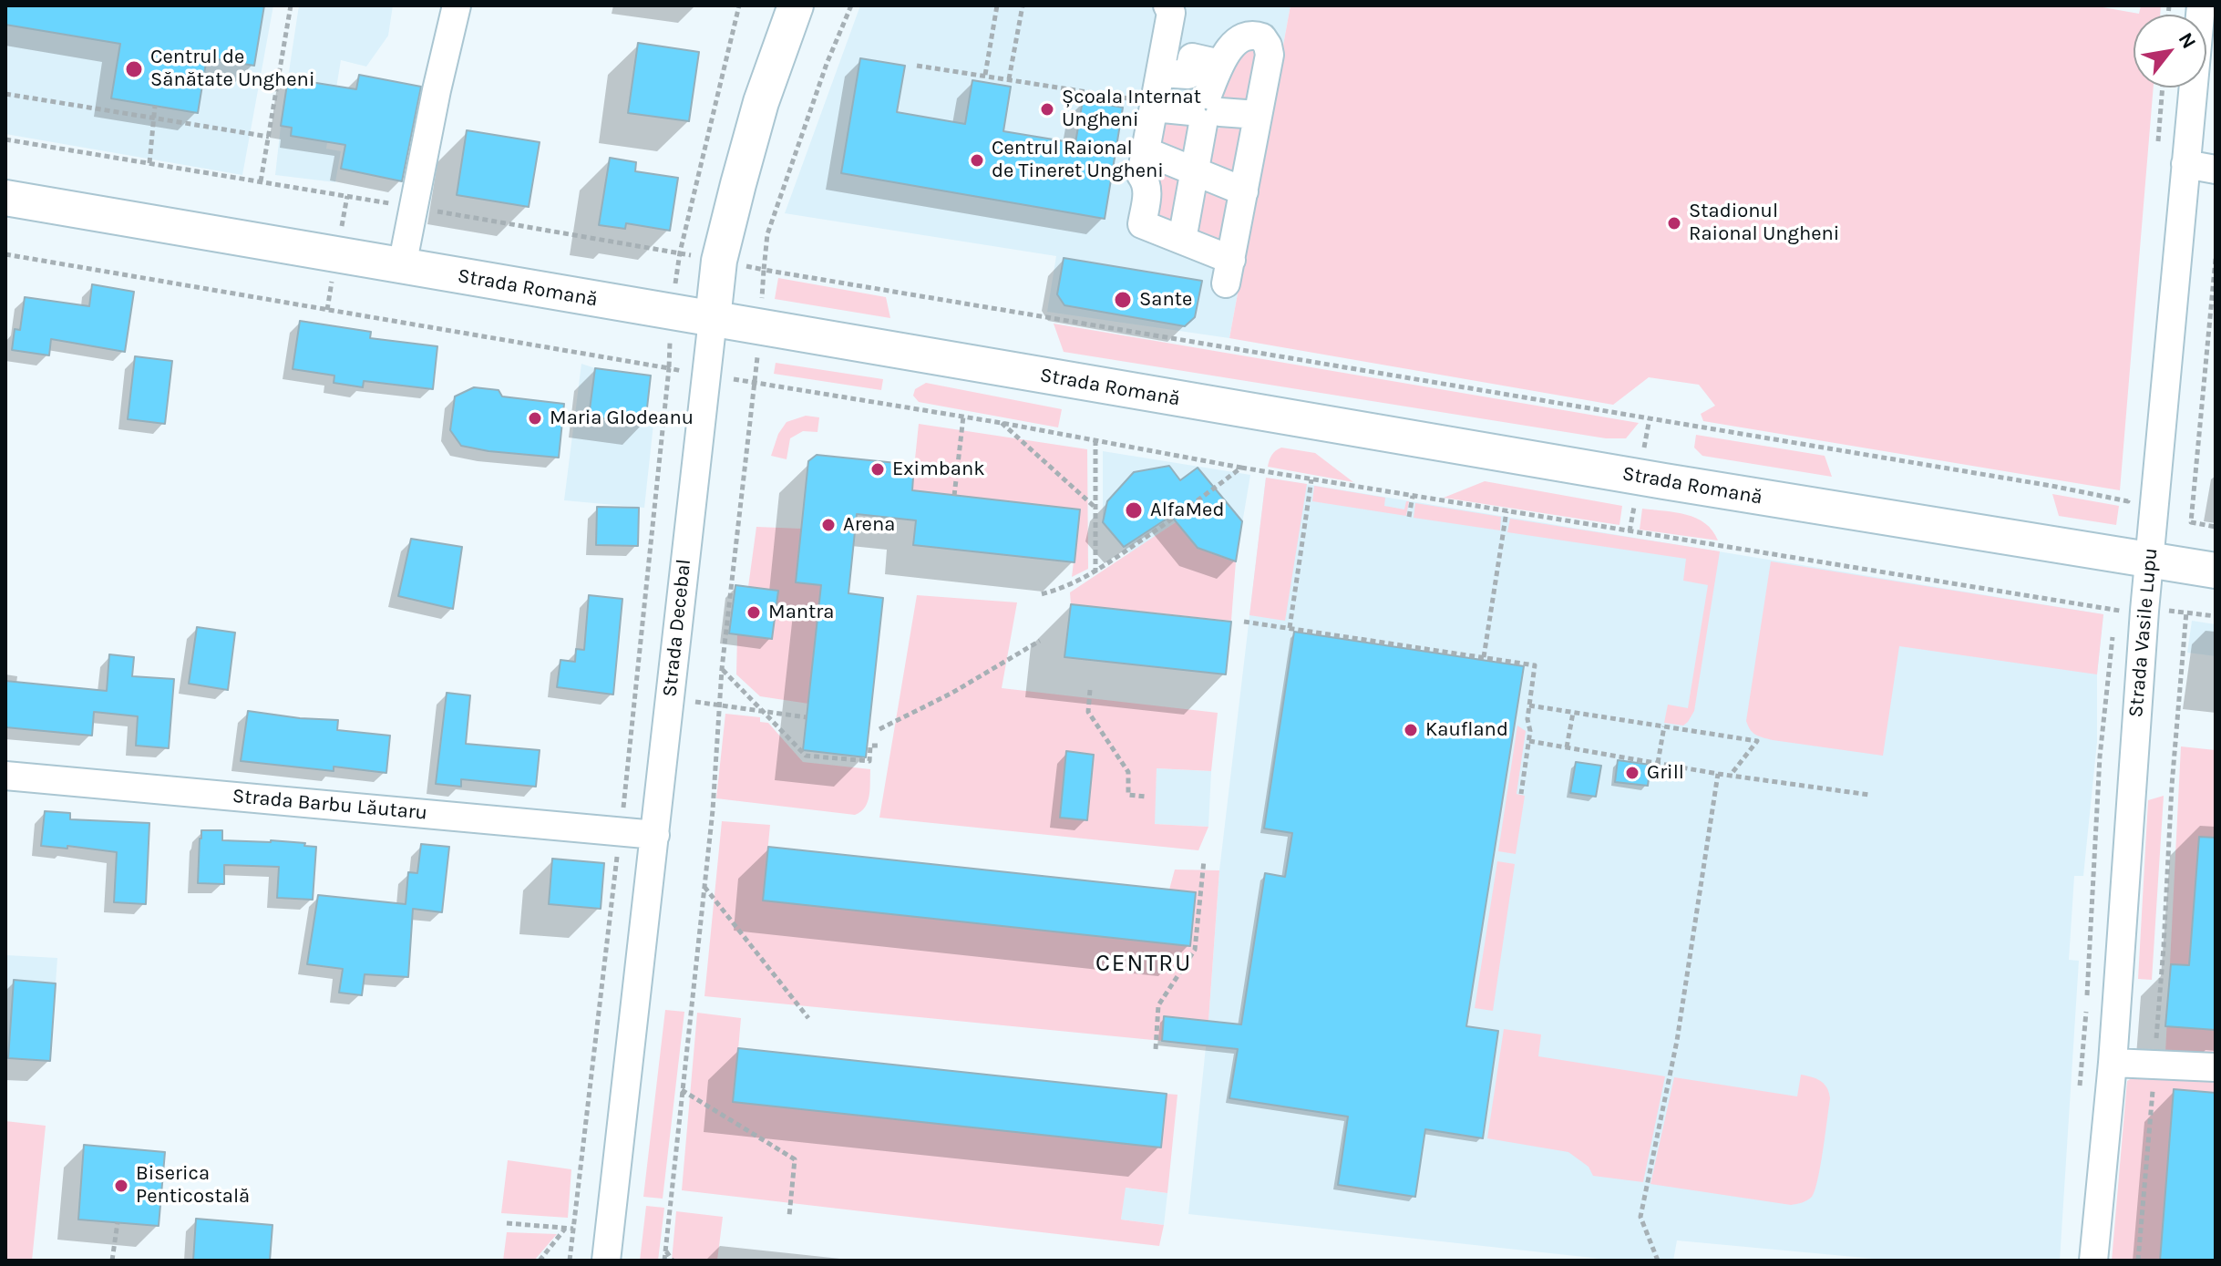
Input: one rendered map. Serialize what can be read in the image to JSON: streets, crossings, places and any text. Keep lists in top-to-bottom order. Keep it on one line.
{"streets":{"main road":["Strada Romană","Strada Decebal"],"street":["Strada Vasile Lupu","Strada Barbu Lăutaru"]},"crossings":[["Strada Romană","Strada Decebal"],["Strada Romană","Strada Vasile Lupu"],["Strada Decebal","Strada Barbu Lăutaru"]],"districts":["CENTRU"],"places":["Centrul de Sănătate Ungheni","Școala Internat Ungheni","Centrul Raional de Tineret Ungheni","Stadionul Raional Ungheni","Sante","Maria Glodeanu","Eximbank","AlfaMed","Arena","Mantra","Kaufland","Grill","Biserica Penticostală"],"north":"top right"}
